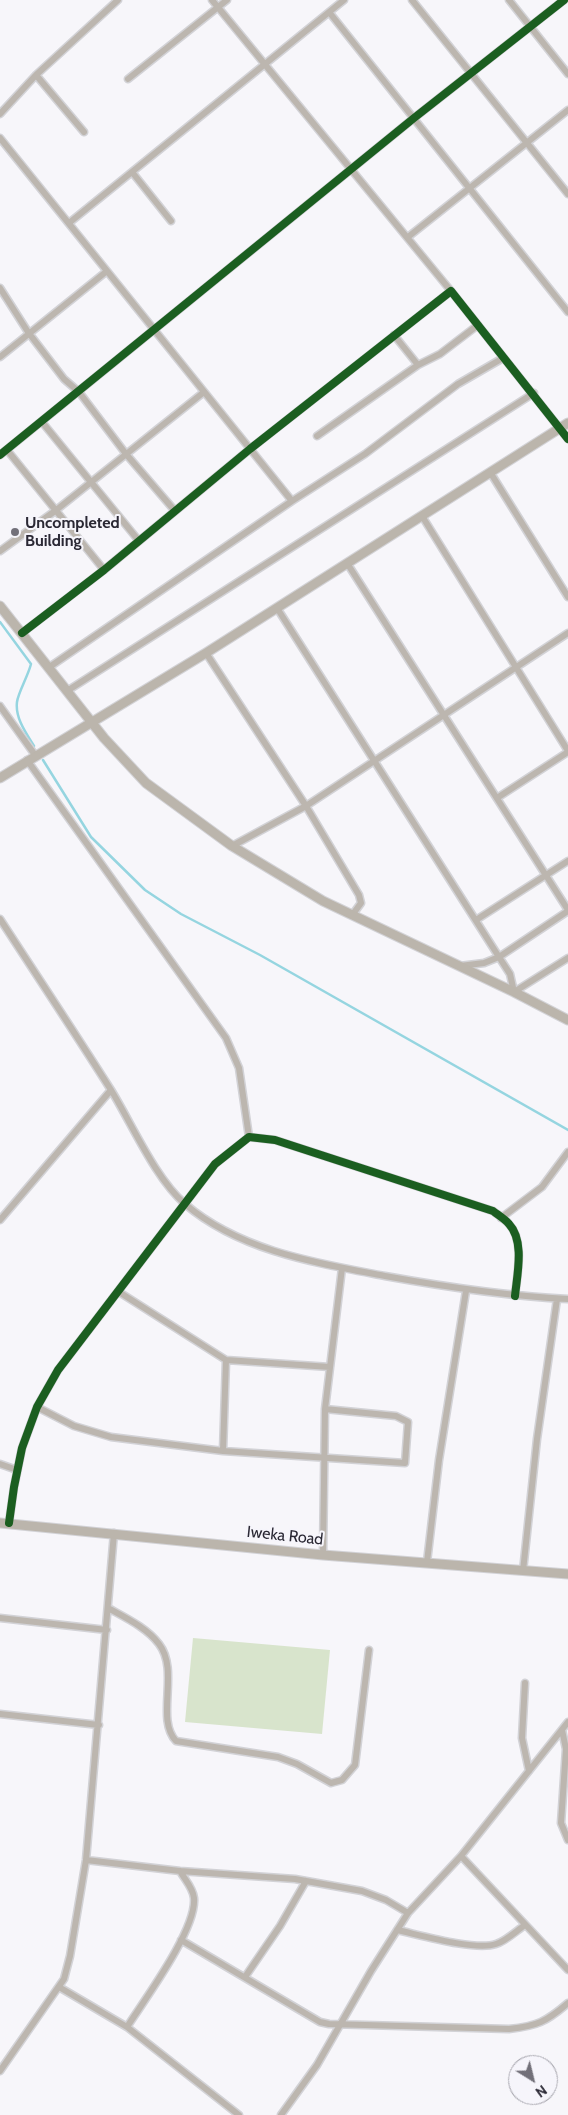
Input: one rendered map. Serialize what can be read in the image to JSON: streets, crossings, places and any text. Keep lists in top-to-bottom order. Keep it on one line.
{"streets":{"street":["Iweka Road"]},"places":["Uncompleted Building"],"north":"bottom right"}
